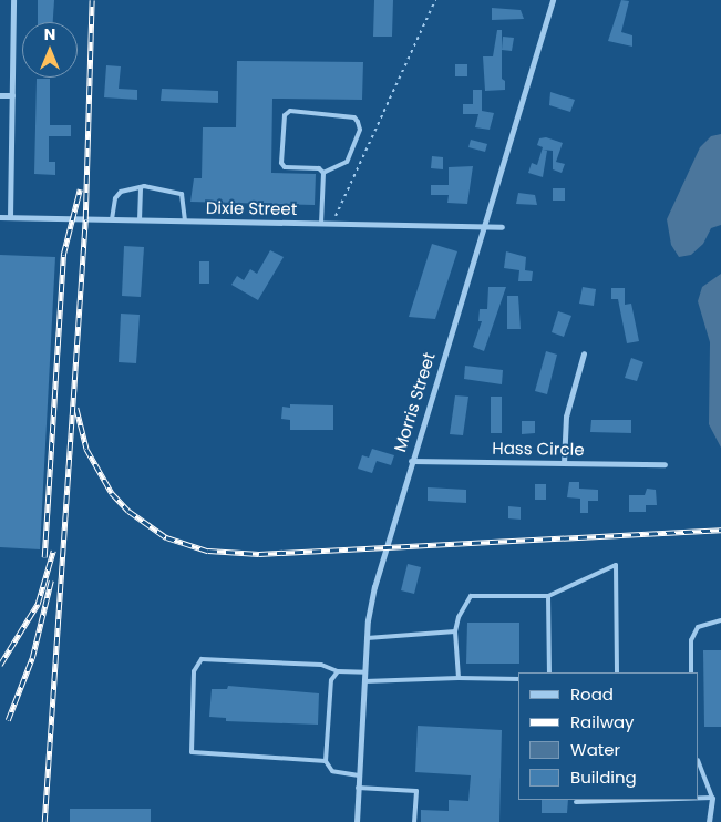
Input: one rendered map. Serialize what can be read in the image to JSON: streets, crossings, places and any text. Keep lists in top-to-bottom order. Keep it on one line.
{"streets":{"street":["Dixie Street","Morris Street","Hass Circle"]},"crossings":[["Dixie Street","Morris Street"],["Morris Street","Hass Circle"]],"legend":["Road","Railway","Water","Building"],"north":"top"}
